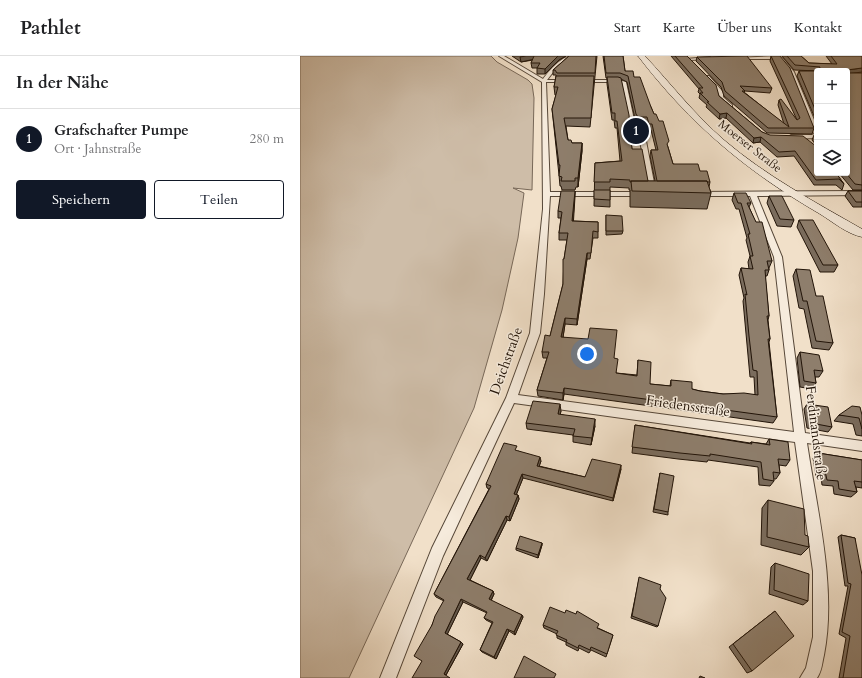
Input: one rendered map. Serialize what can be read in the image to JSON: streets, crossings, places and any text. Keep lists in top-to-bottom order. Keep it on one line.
{"streets":{"main road":["Moerser Straße"],"street":["Deichstraße","Friedensstraße","Ferdinandstraße"]},"crossings":[["Deichstraße","Friedensstraße"],["Friedensstraße","Ferdinandstraße"]],"page":{"header":"Pathlet","nav":["Start","Karte","Über uns","Kontakt"],"heading":"In der Nähe","map_buttons":["+","−"],"list":[{"mark":"1","name":"Grafschafter Pumpe","note":"Ort · Jahnstraße","value":"280 m"}],"pins":"1","buttons":["Speichern","Teilen"]}}
